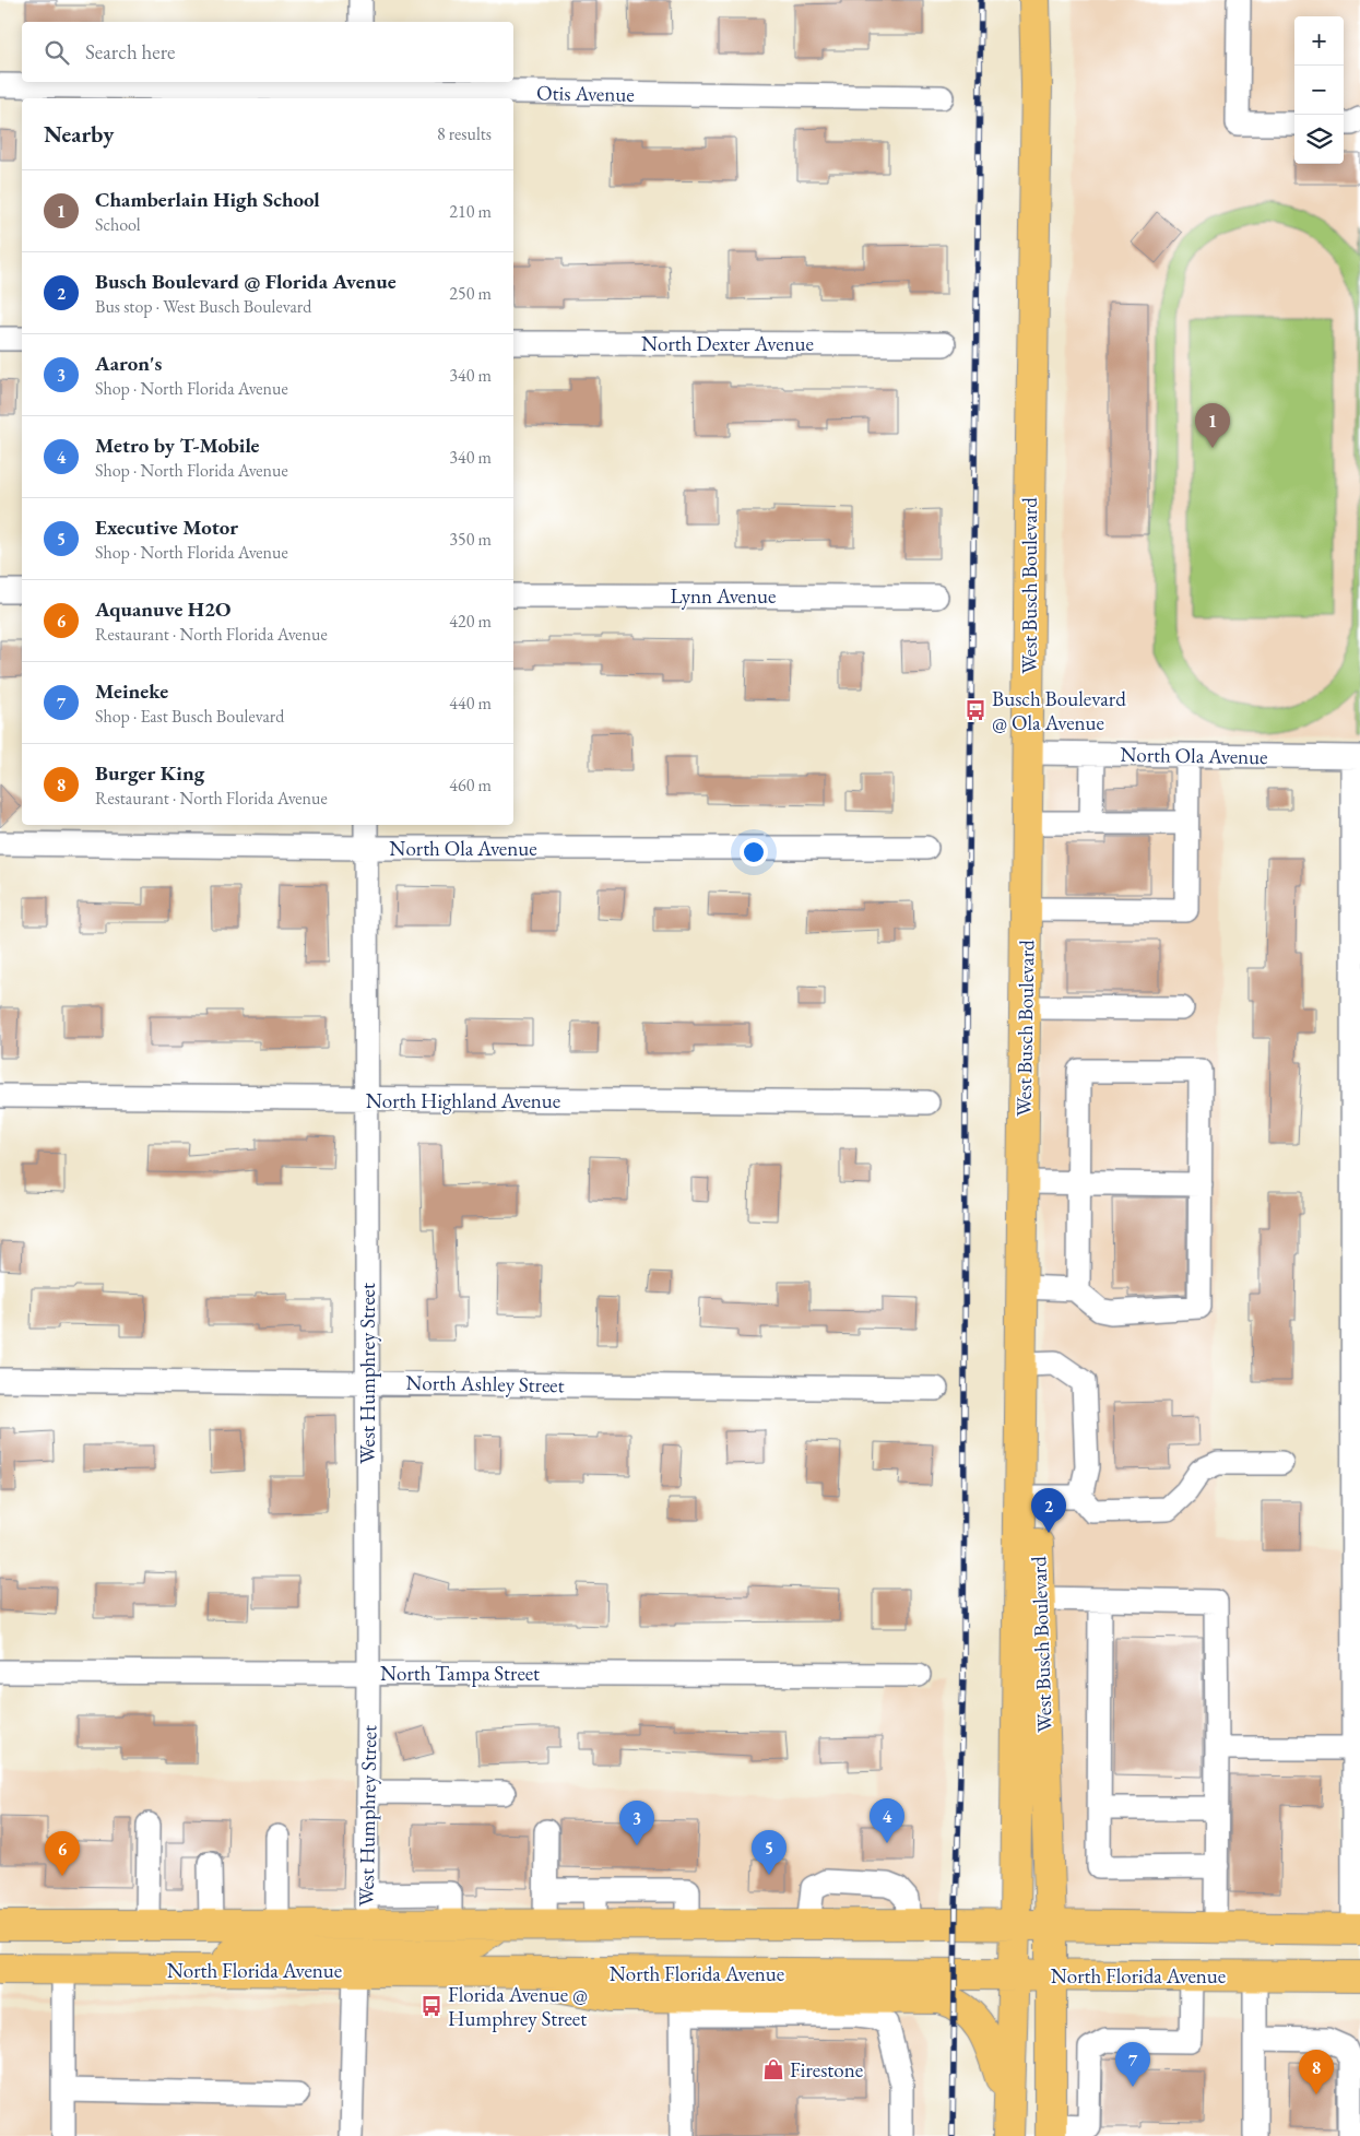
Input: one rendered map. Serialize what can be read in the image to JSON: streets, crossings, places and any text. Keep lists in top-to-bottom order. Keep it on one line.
{"streets":{"main road":["West Busch Boulevard","North Florida Avenue"],"street":["Otis Avenue","North Dexter Avenue","Lynn Avenue","North Ola Avenue","North Highland Avenue","West Humphrey Street","North Ashley Street","North Tampa Street"]},"crossings":[["West Busch Boulevard","North Ola Avenue"],["West Busch Boulevard","North Florida Avenue"],["North Ola Avenue","West Humphrey Street"],["North Highland Avenue","West Humphrey Street"],["West Humphrey Street","North Ashley Street"],["West Humphrey Street","North Tampa Street"]],"places":{"bus stop":["Busch Boulevard @ Ola Avenue","Florida Avenue @ Humphrey Street"],"shop":["Firestone"]},"page":{"map_buttons":["+","−"],"search":"Search here","heading":["Nearby","8 results"],"list":[{"mark":"1","name":"Chamberlain High School","note":"School","value":"210 m"},{"mark":"2","name":"Busch Boulevard @ Florida Avenue","note":"Bus stop · West Busch Boulevard","value":"250 m"},{"mark":"3","name":"Aaron's","note":"Shop · North Florida Avenue","value":"340 m"},{"mark":"4","name":"Metro by T-Mobile","note":"Shop · North Florida Avenue","value":"340 m"},{"mark":"5","name":"Executive Motor","note":"Shop · North Florida Avenue","value":"350 m"},{"mark":"6","name":"Aquanuve H2O","note":"Restaurant · North Florida Avenue","value":"420 m"},{"mark":"7","name":"Meineke","note":"Shop · East Busch Boulevard","value":"440 m"},{"mark":"8","name":"Burger King","note":"Restaurant · North Florida Avenue","value":"460 m"}],"pins":["1","2","4","3","5","6","7","8"]}}
